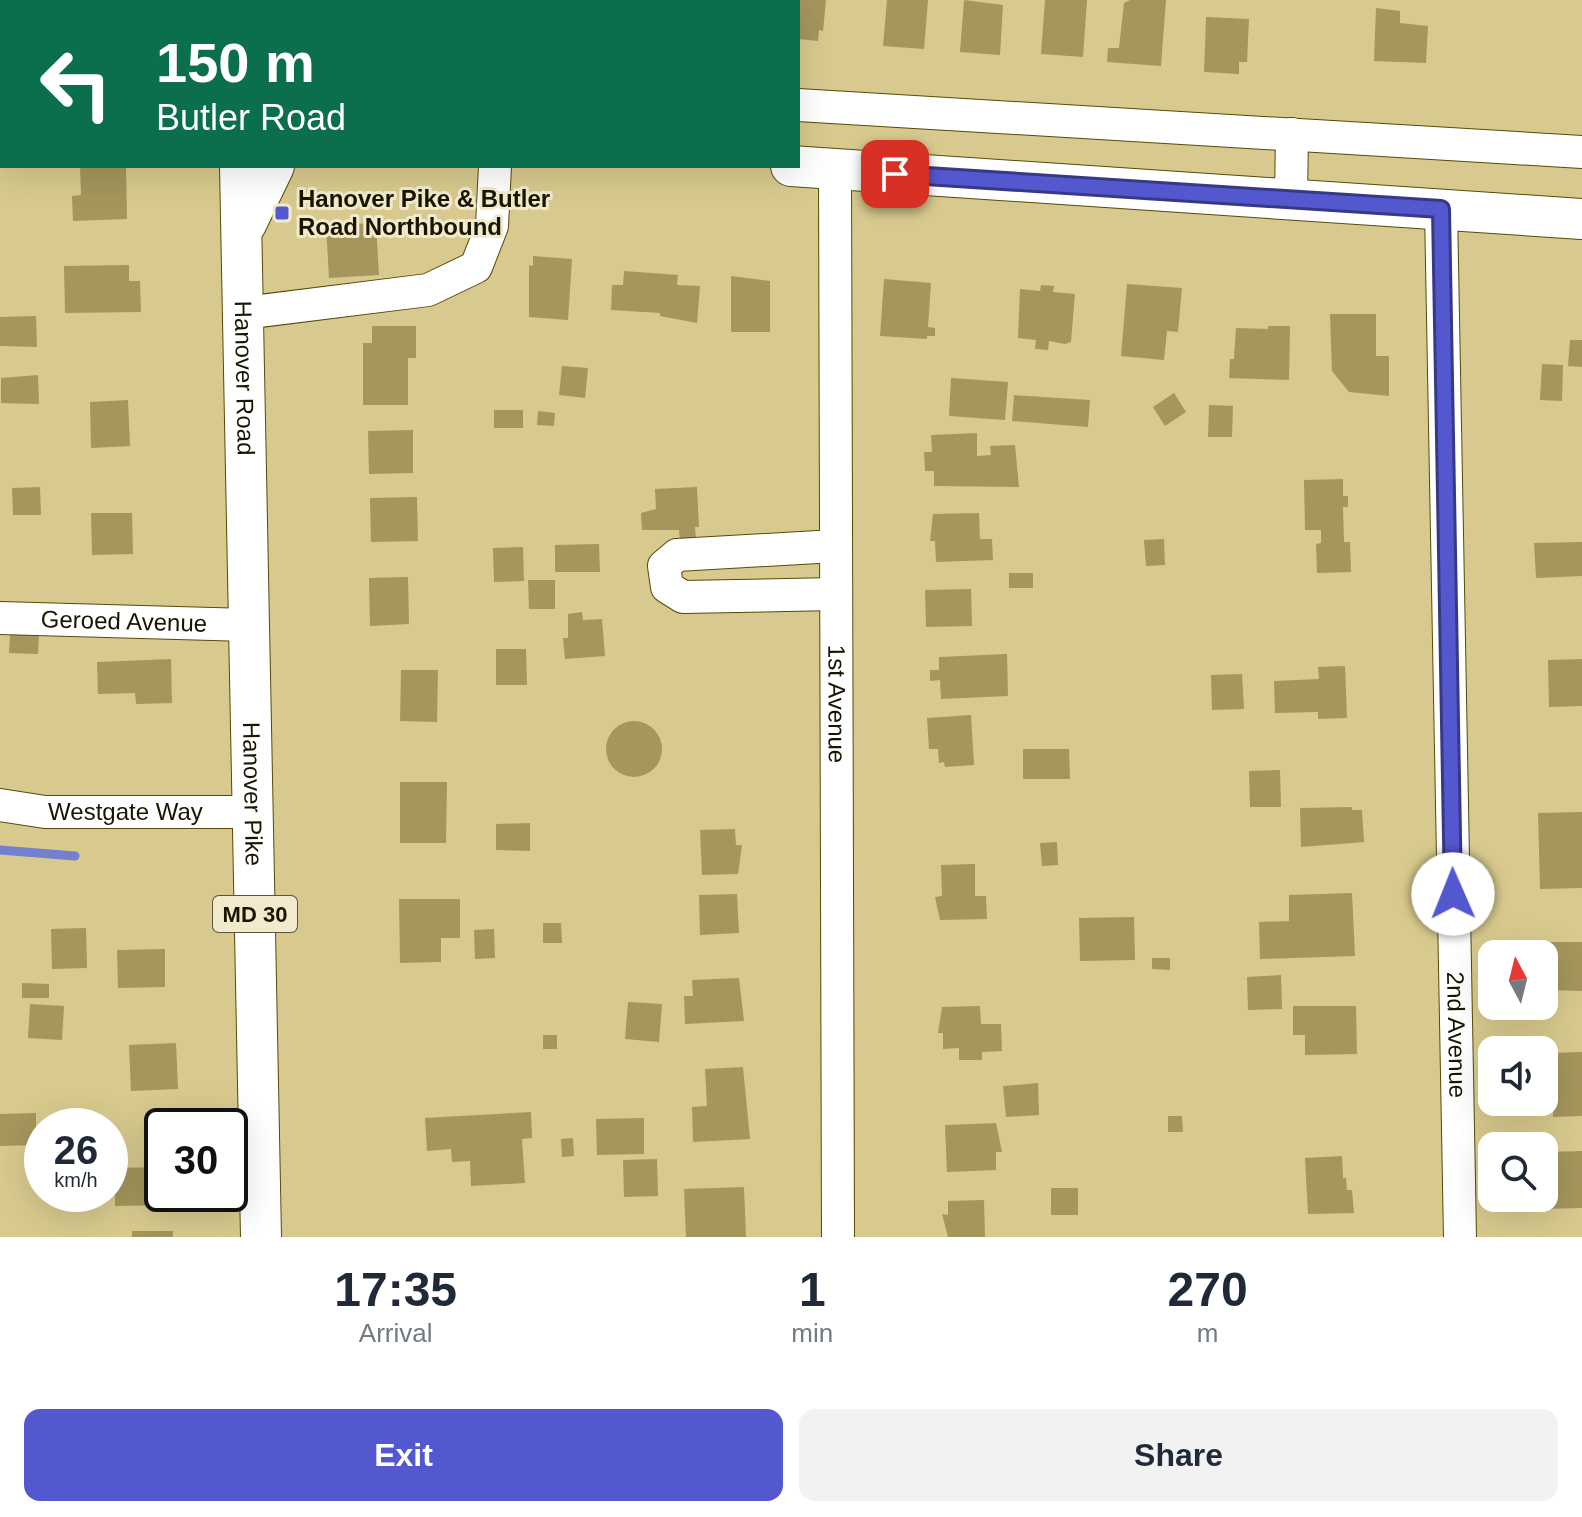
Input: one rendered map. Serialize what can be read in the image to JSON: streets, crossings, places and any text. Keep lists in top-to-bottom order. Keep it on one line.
{"streets":{"main road":["Hanover Road","Hanover Pike","MD 30"],"street":["Geroed Avenue","1st Avenue","Westgate Way","2nd Avenue"]},"crossings":[["Hanover Road","Geroed Avenue"],["Hanover Road","Hanover Pike"],["Geroed Avenue","Hanover Pike"],["Hanover Pike","Westgate Way"]],"places":{"transit":["Hanover Pike & Butler Road Northbound"]},"north":"top","page":{"turn":["150 m","Butler Road"],"speed":"26 km/h","limit":"30","eta":["17:35","Arrival","1","min","270","m"],"buttons":["Exit","Share"]}}
